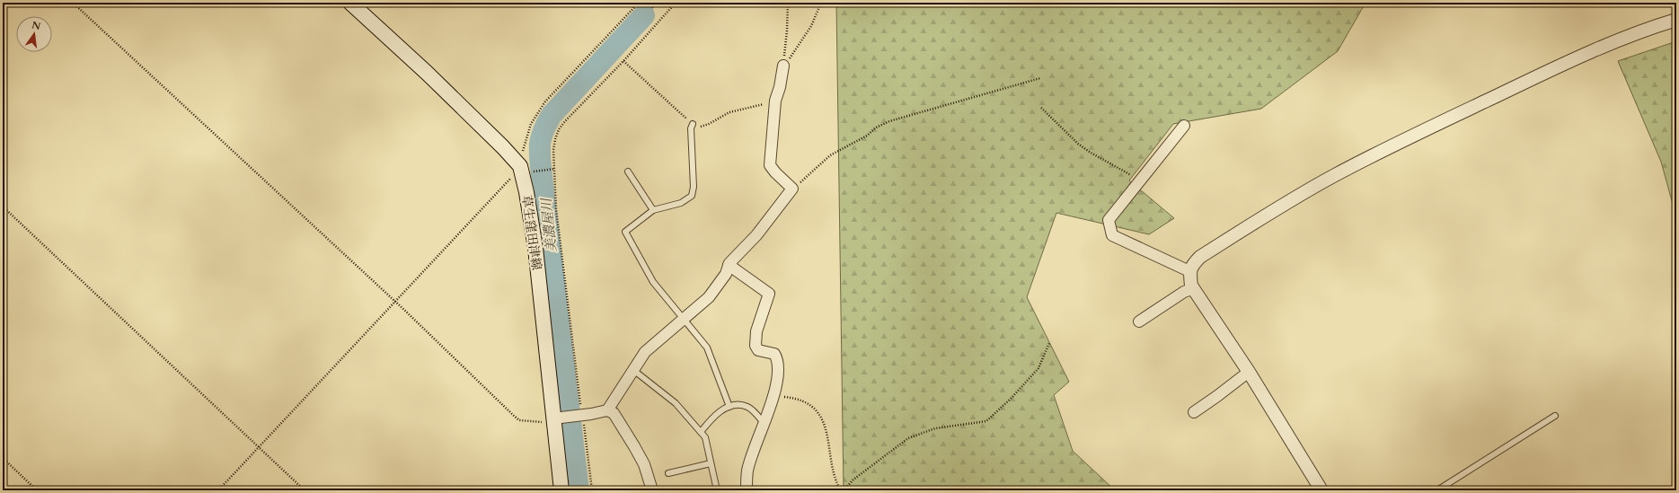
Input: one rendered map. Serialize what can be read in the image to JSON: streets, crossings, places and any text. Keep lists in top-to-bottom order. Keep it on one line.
{"streets":{"main road":["草生窪田津線"]},"water":["美濃屋川"],"north":"top"}
